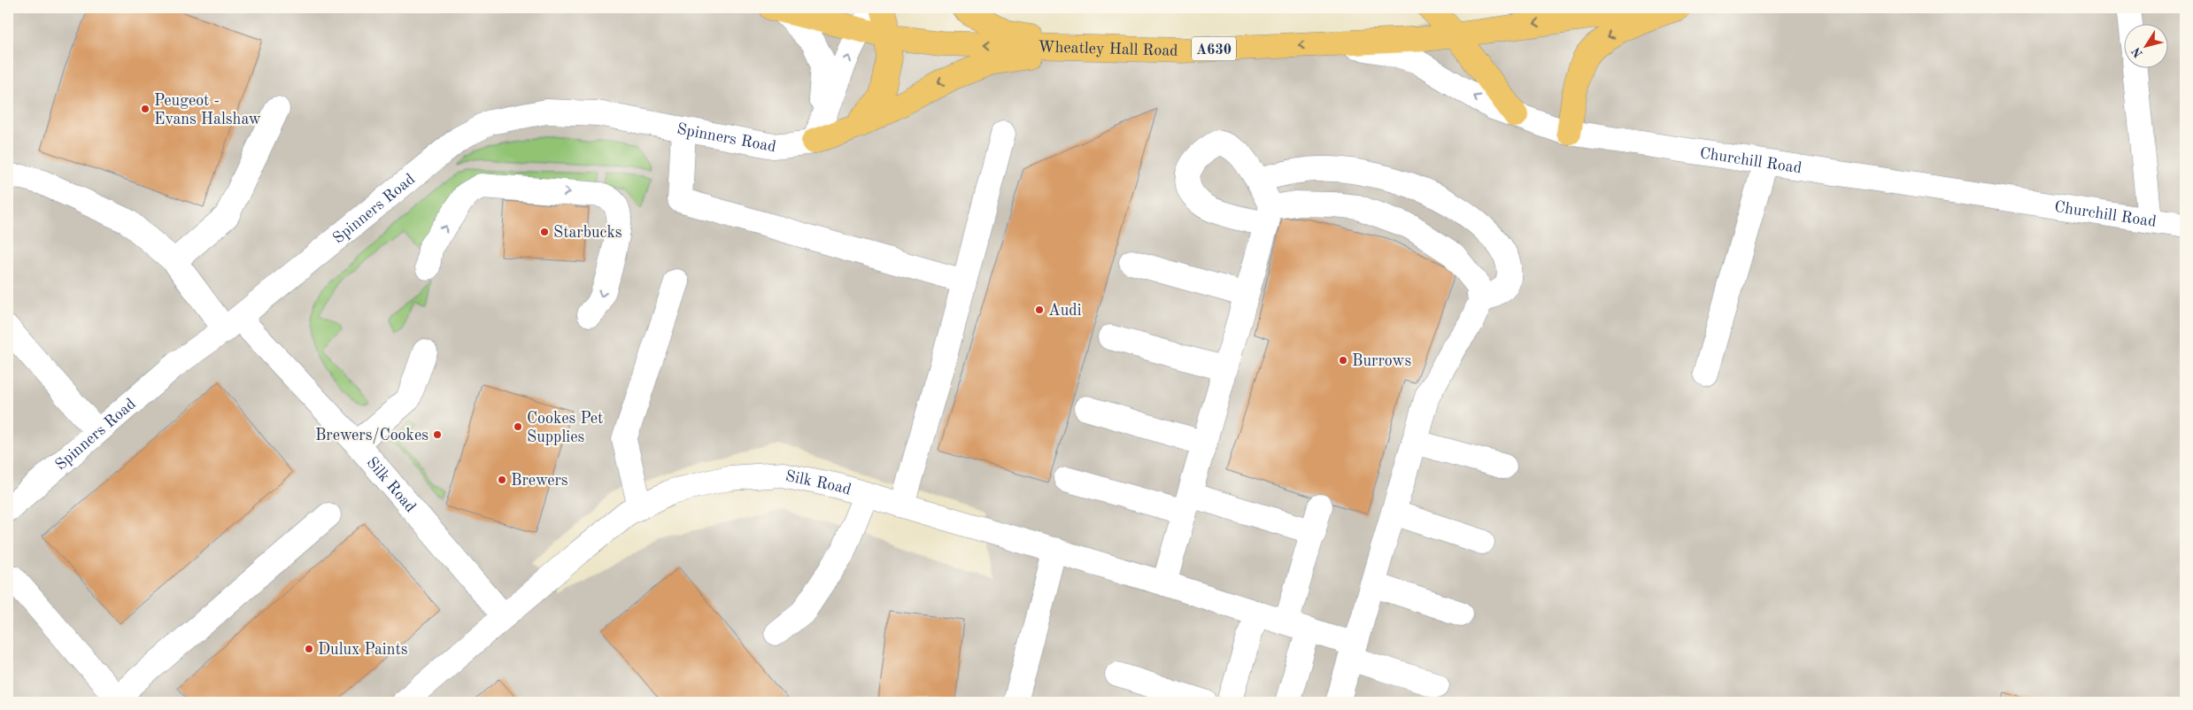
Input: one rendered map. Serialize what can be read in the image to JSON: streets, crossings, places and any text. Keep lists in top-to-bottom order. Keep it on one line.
{"streets":{"highway":["Wheatley Hall Road","A630"],"street":["Spinners Road","Churchill Road","Silk Road"]},"crossings":[["Wheatley Hall Road","Churchill Road"],["Spinners Road","Silk Road"]],"places":["Peugeot - Evans Halshaw","Starbucks","Audi","Burrows","Cookes Pet Supplies","Brewers/Cookes","Brewers","Dulux Paints"],"north":"bottom left"}
